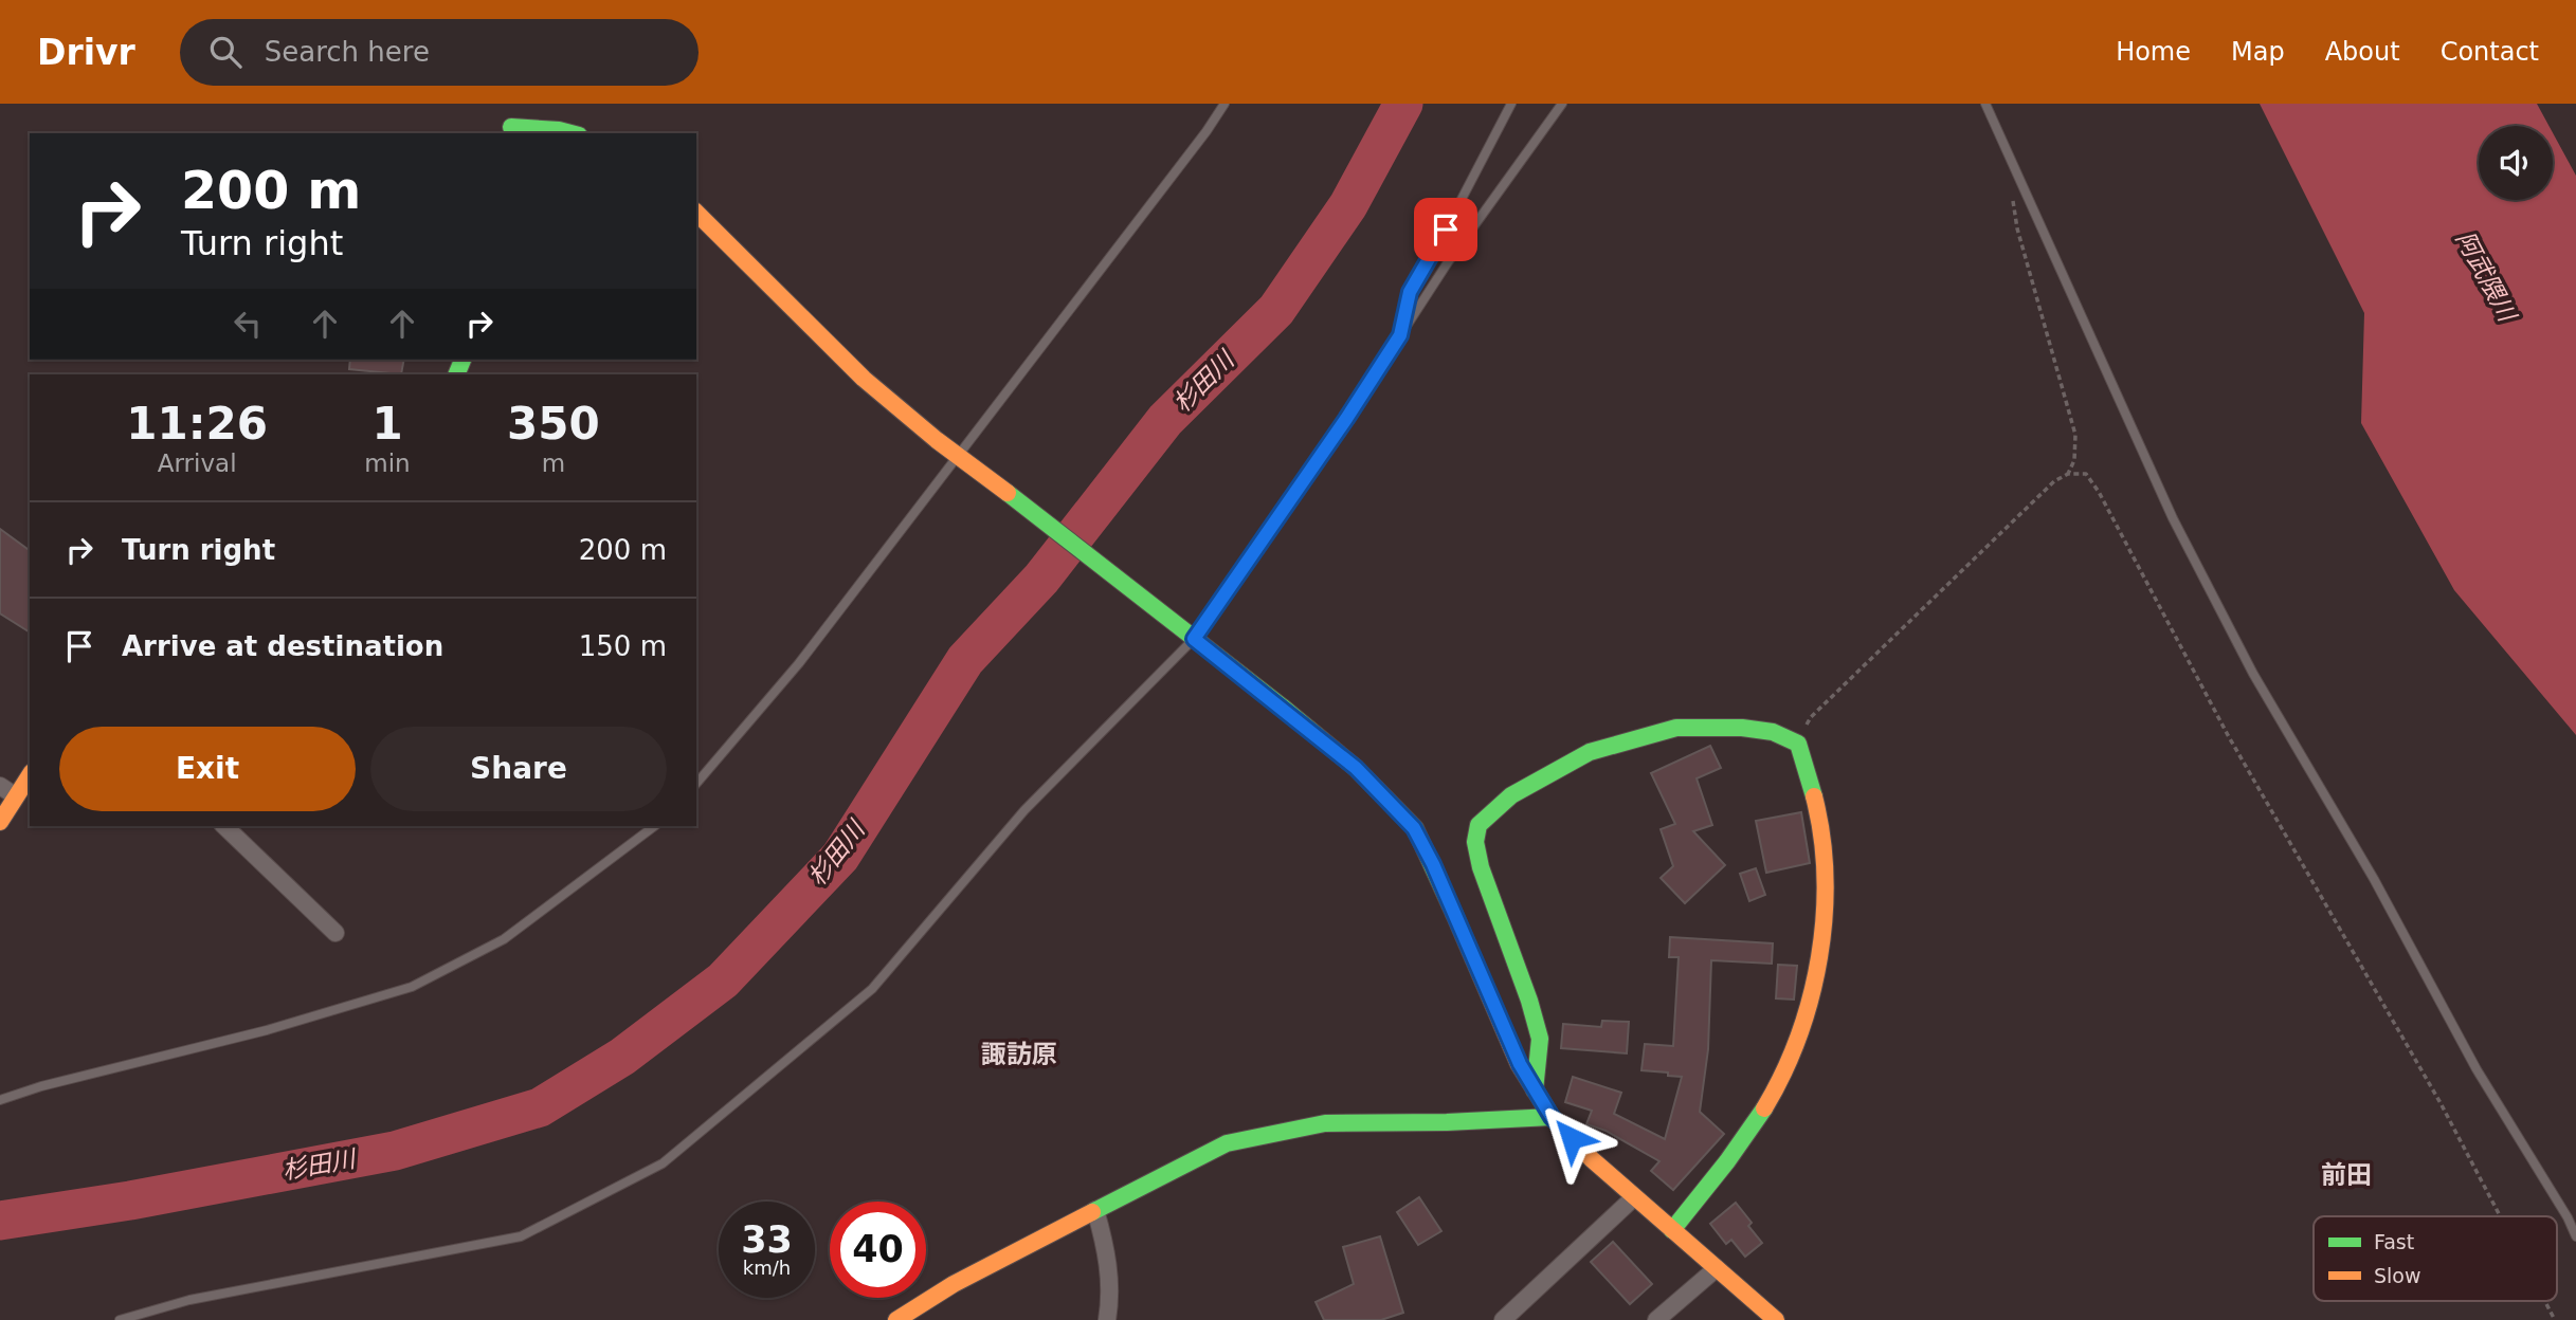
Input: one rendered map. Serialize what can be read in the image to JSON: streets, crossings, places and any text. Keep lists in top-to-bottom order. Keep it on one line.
{"districts":["諏訪原","前田"],"water":["阿武隈川","杉田川"],"legend":["Fast","Slow"],"page":{"header":"Drivr","search":"Search here","nav":["Home","Map","About","Contact"],"turn":["200 m","Turn right"],"eta":["11:26","Arrival","1","min","350","m"],"list":[{"name":"Turn right","value":"200 m"},{"name":"Arrive at destination","value":"150 m"}],"buttons":["Exit","Share"],"speed":"33 km/h","limit":"40"}}
